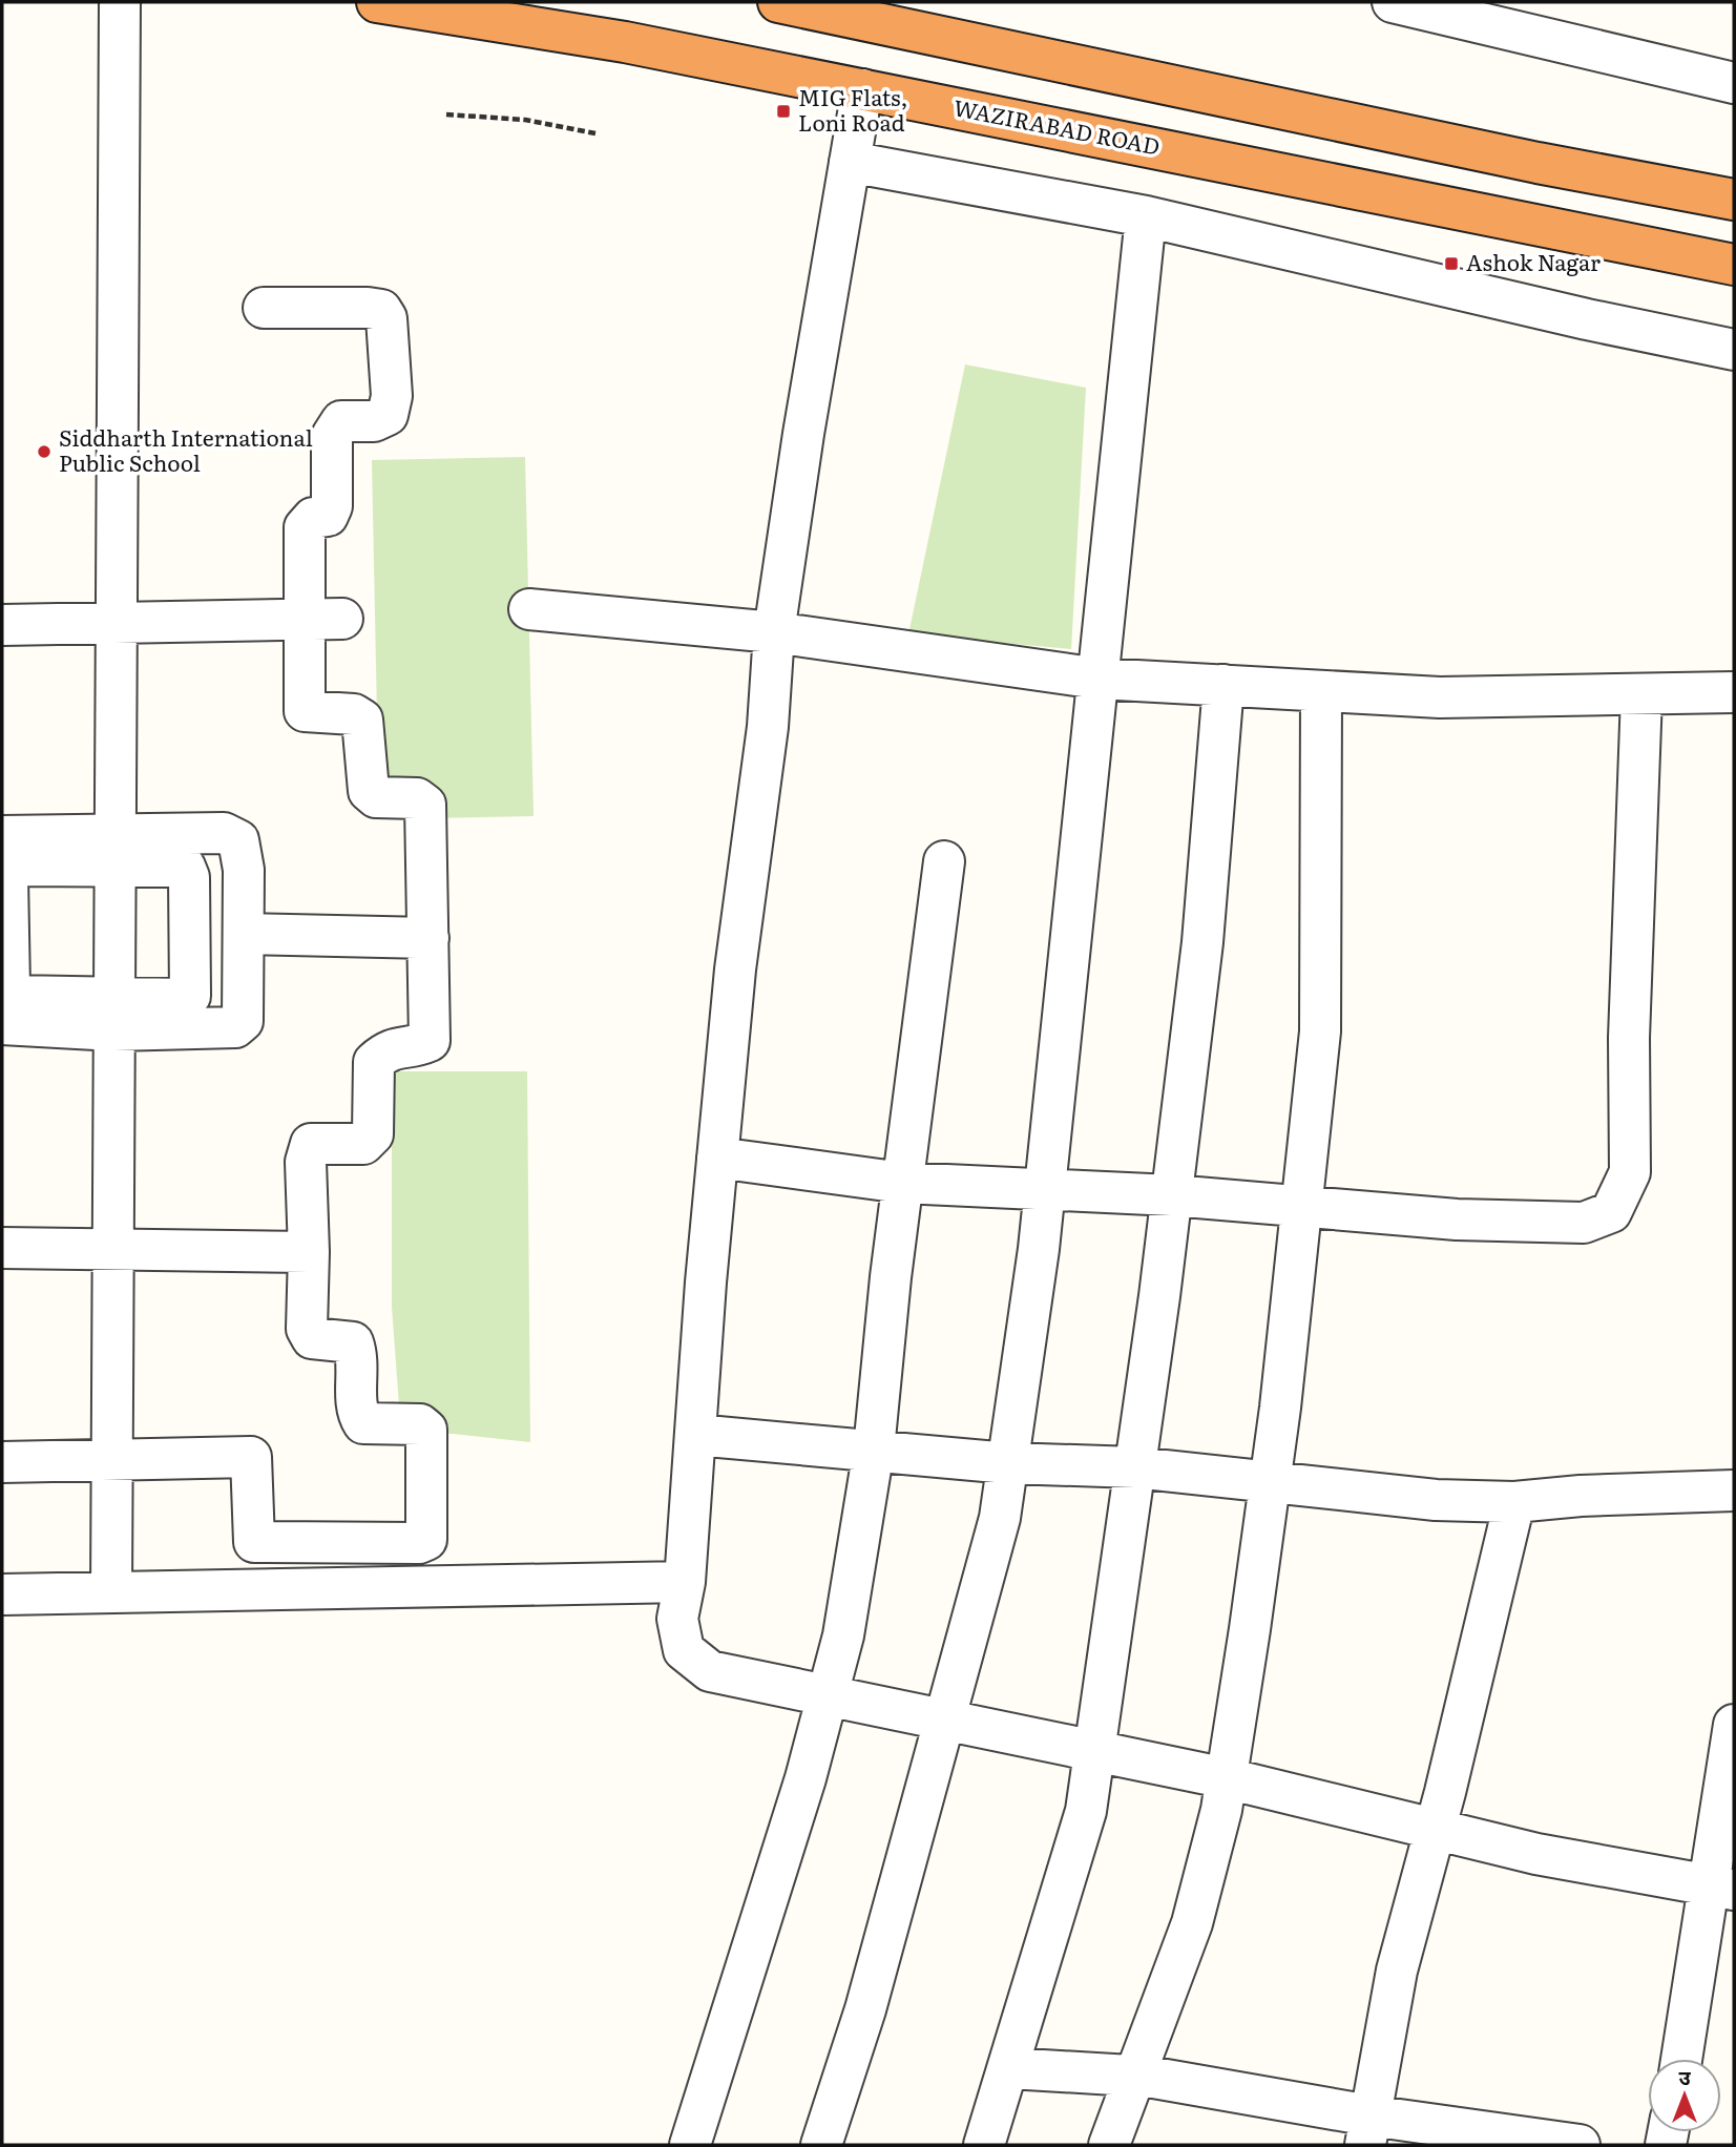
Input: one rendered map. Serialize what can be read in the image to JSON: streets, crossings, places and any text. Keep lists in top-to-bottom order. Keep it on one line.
{"streets":{"highway":["WAZIRABAD ROAD"]},"places":{"transit":["MIG Flats, Loni Road","Ashok Nagar"],"other":["Siddharth International Public School"]},"north":"top"}
